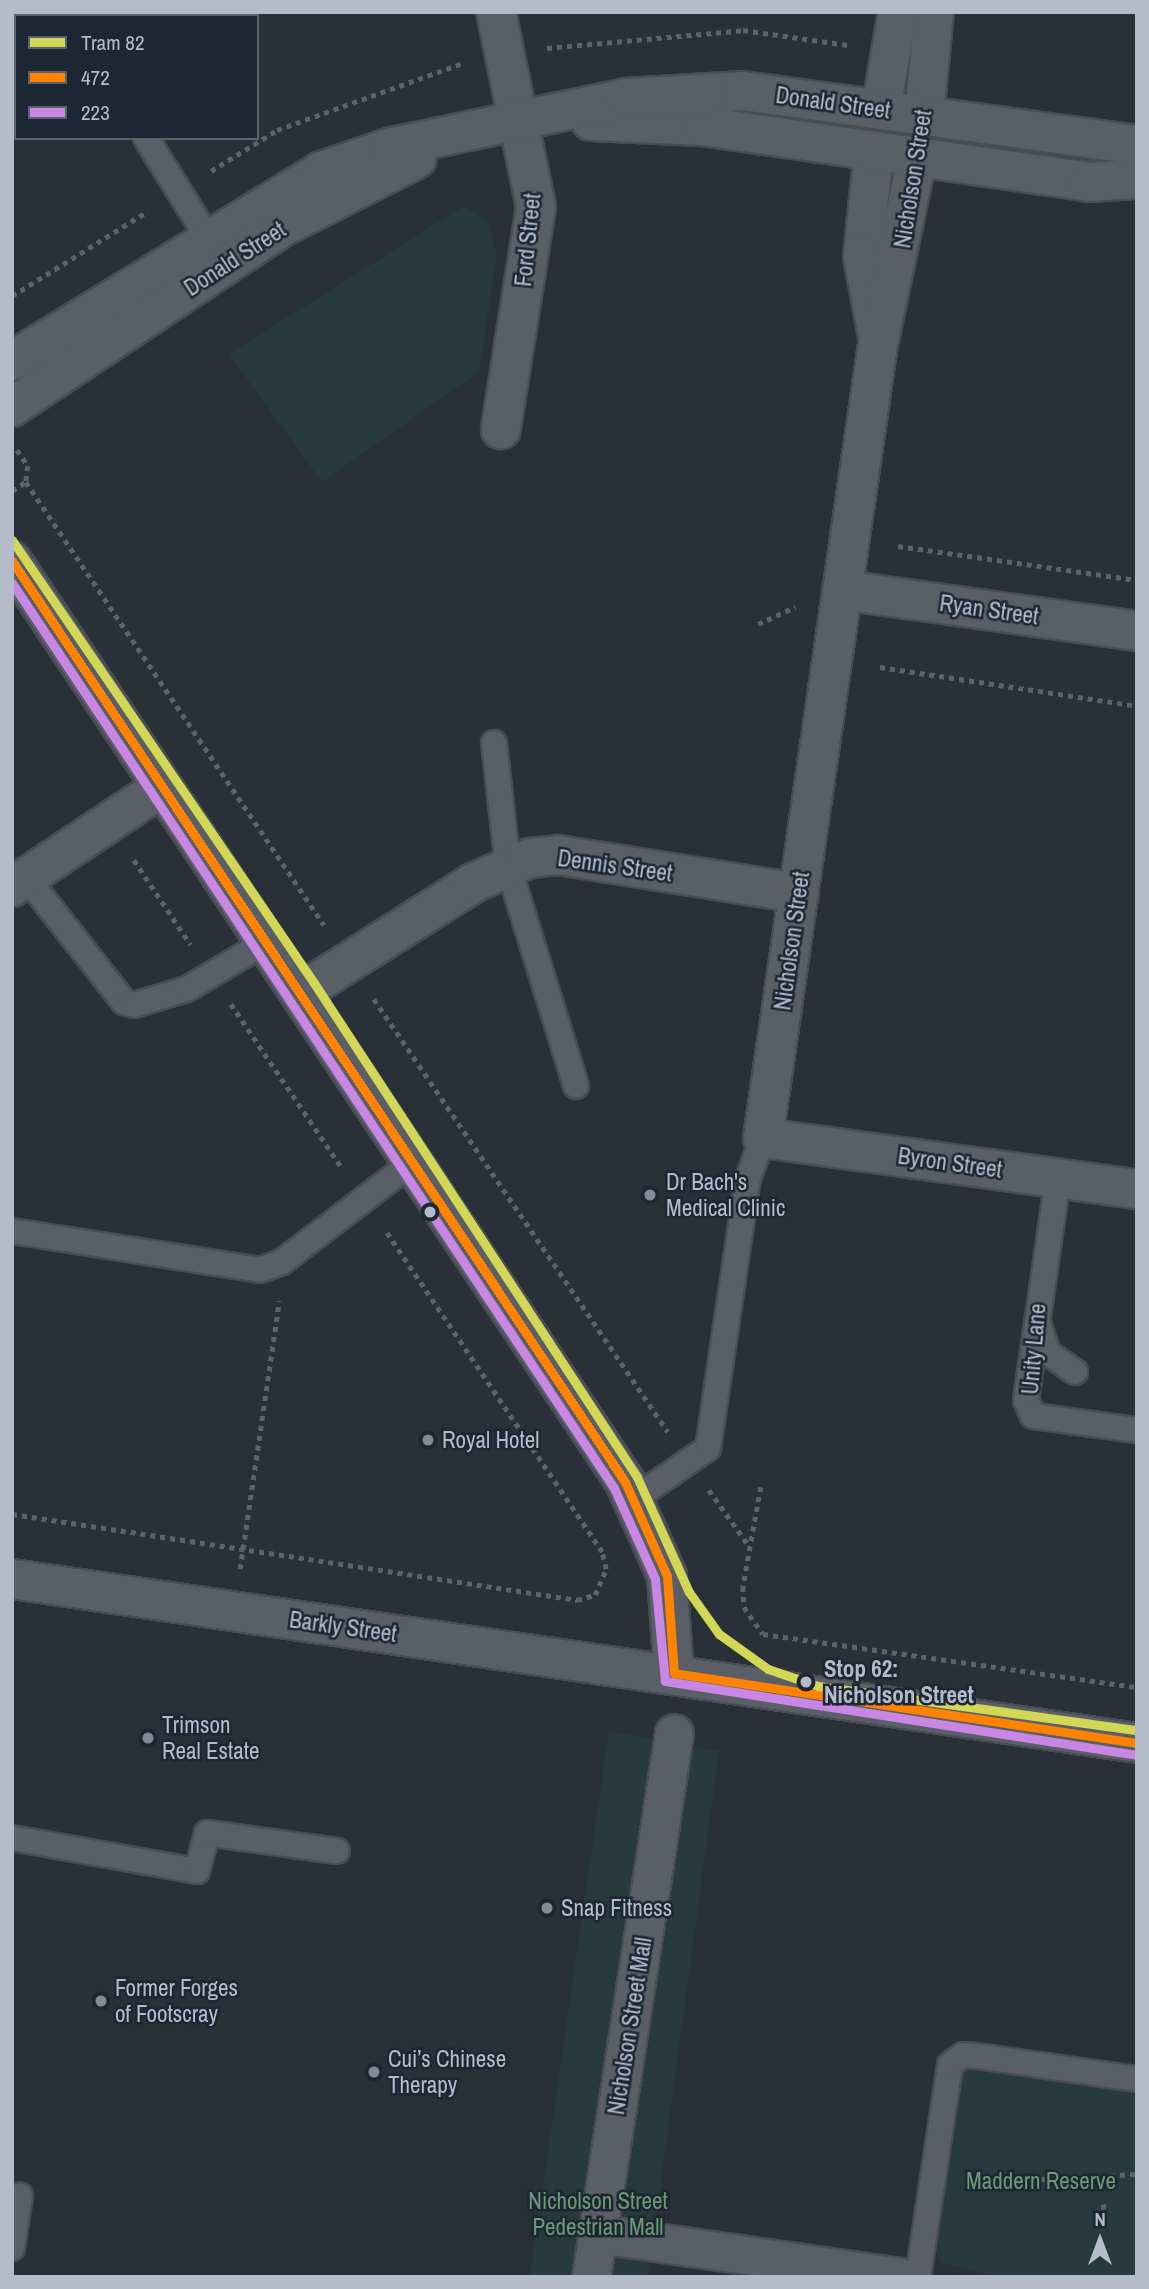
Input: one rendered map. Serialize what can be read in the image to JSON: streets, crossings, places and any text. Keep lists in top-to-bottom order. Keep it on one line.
{"streets":{"street":["Donald Street","Nicholson Street","Ford Street","Ryan Street","Dennis Street","Byron Street","Barkly Street","Nicholson Street Mall"],"lane":["Unity Lane"]},"crossings":[["Donald Street","Nicholson Street"],["Donald Street","Ford Street"],["Nicholson Street","Ryan Street"],["Nicholson Street","Dennis Street"],["Nicholson Street","Byron Street"],["Byron Street","Unity Lane"]],"parks":["Maddern Reserve","Nicholson Street Pedestrian Mall"],"places":["Dr Bach's Medical Clinic","Royal Hotel","Stop 62: Nicholson Street","Trimson Real Estate","Snap Fitness","Former Forges of Footscray","Cui’s Chinese Therapy"],"lines":["tram line 82","transit line 472","transit line 223"],"legend":["Tram 82","472","223"],"north":"top"}
